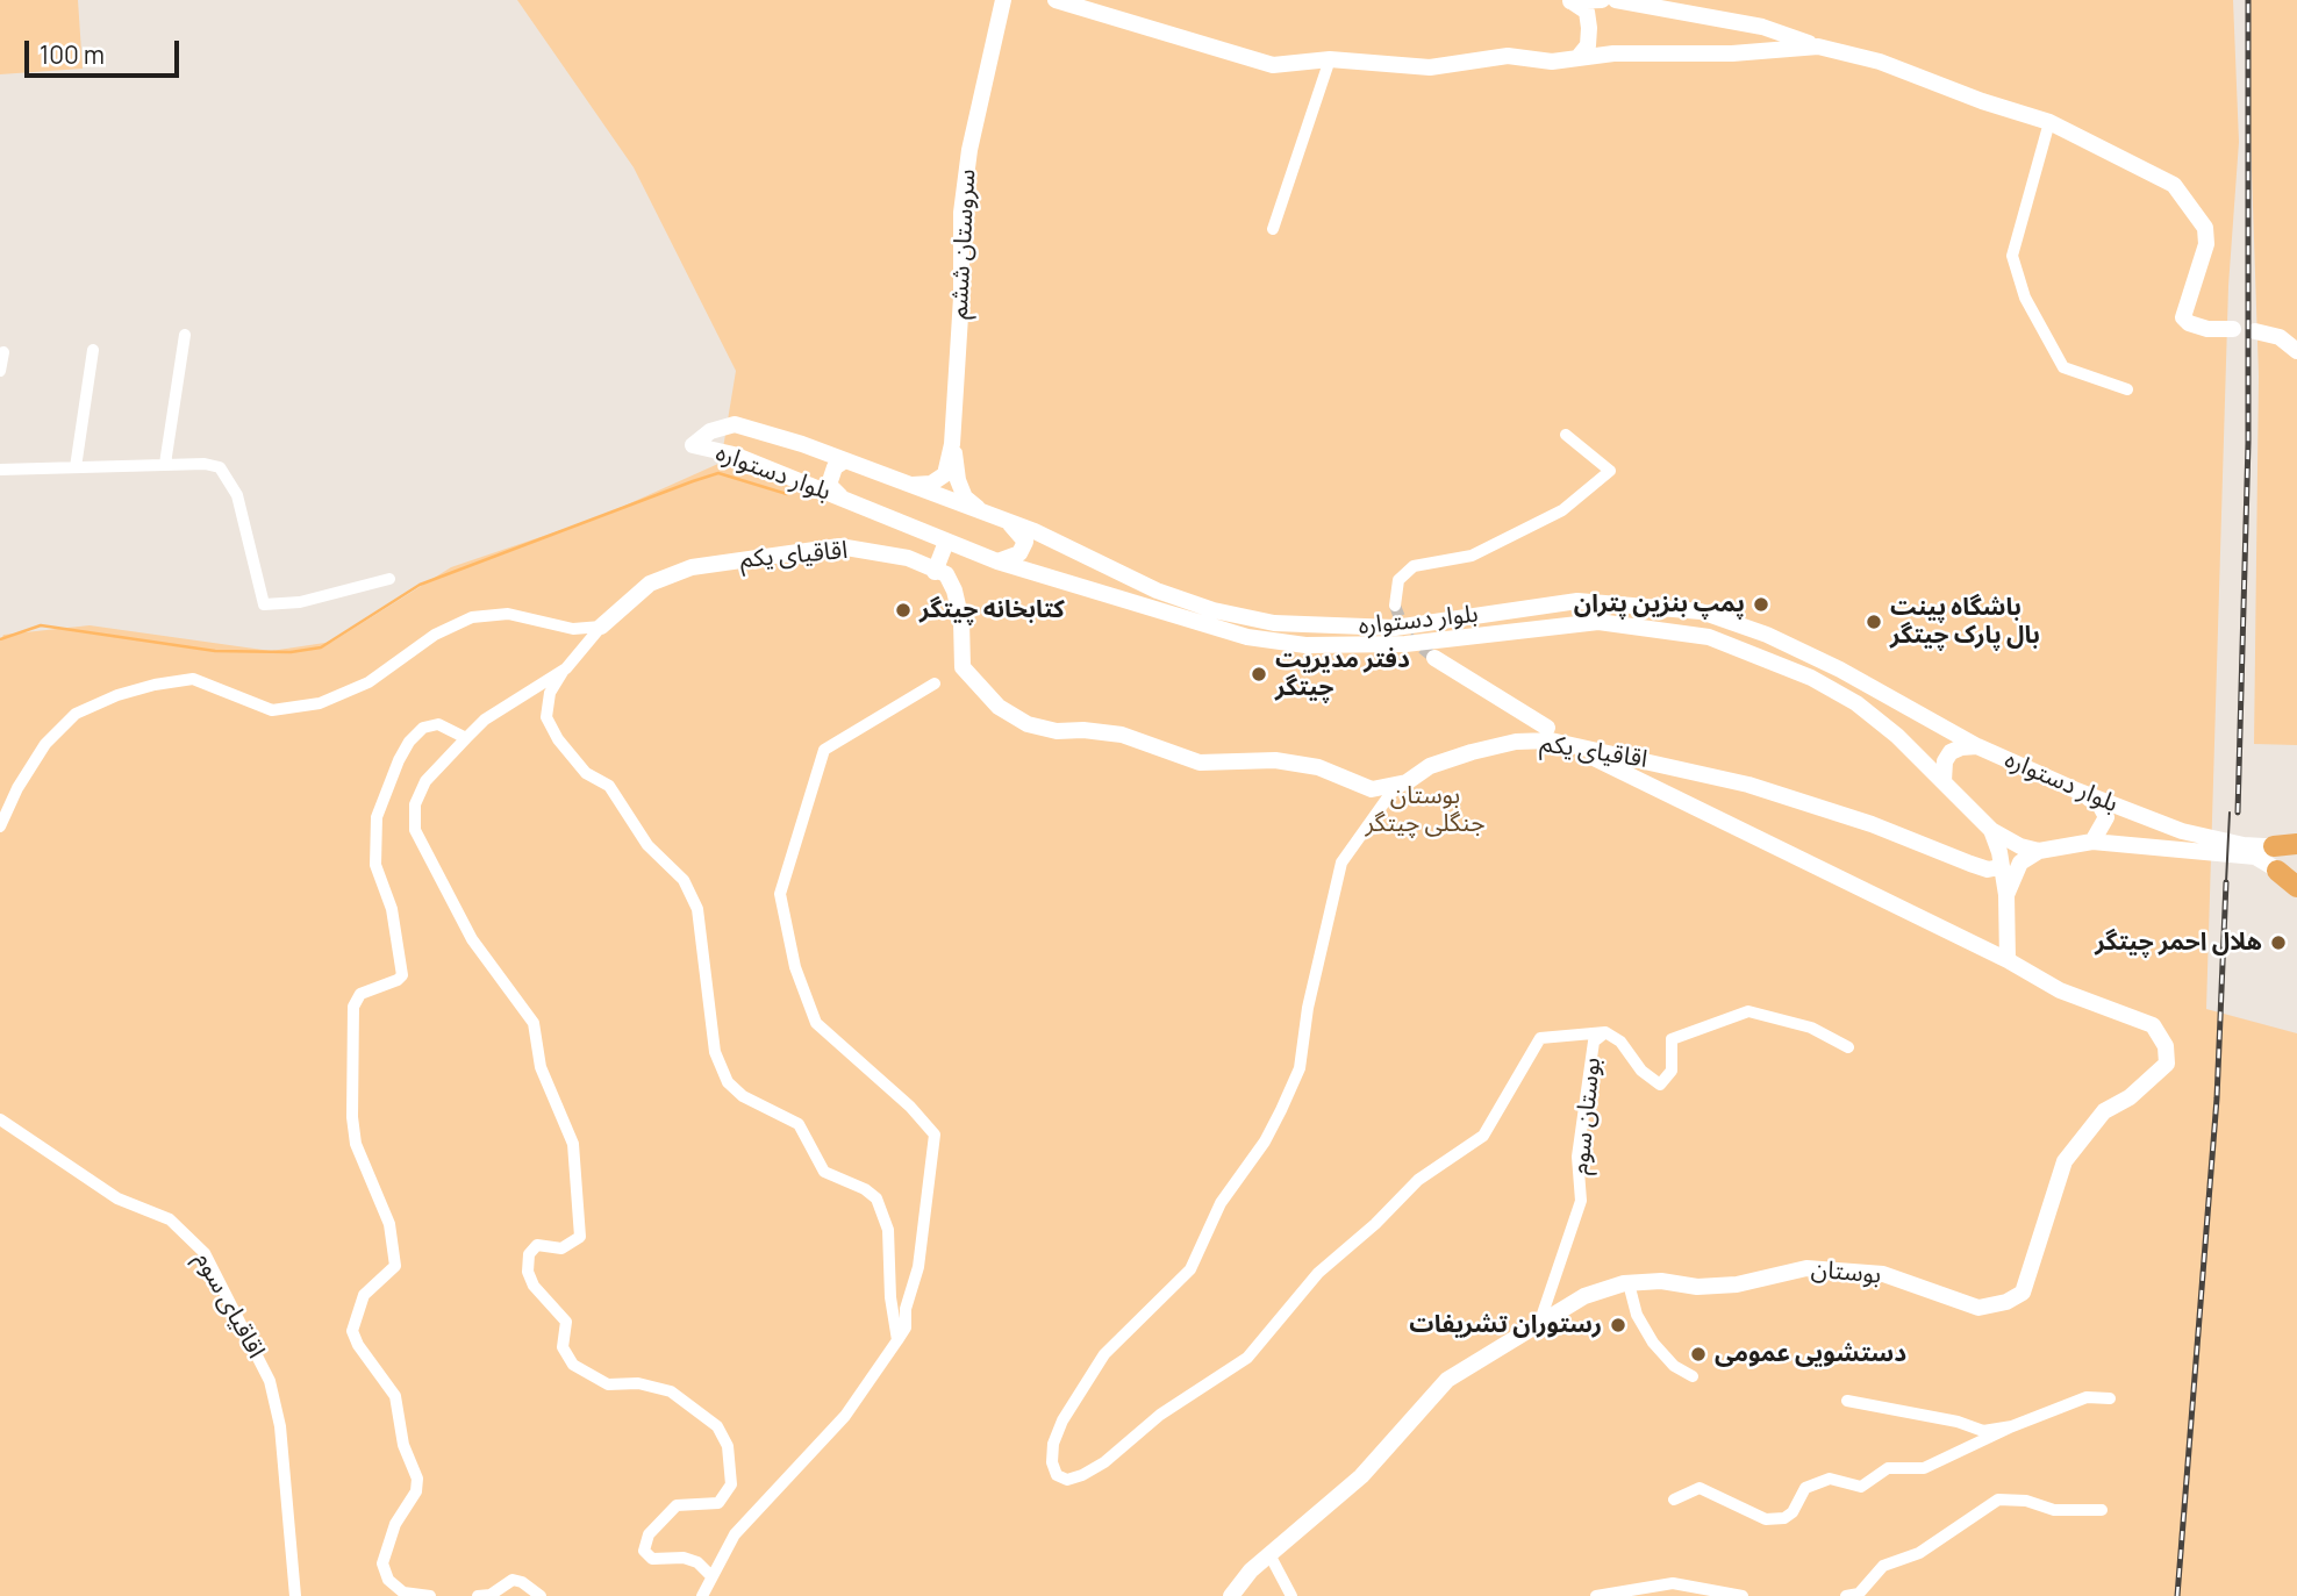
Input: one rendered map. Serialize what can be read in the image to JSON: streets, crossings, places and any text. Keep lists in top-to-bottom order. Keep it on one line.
{"streets":{"street":["سروستان ششم","بلوار دستواره","اقاقیای یکم","بوستان سوم","بوستان","اقاقیای سوم"]},"crossings":[["بوستان سوم","بوستان"]],"parks":["بوستان جنگلی چیتگر"],"places":["پمپ بنزین پتران","کتابخانه چیتگر","باشگاه پینت بال پارک چیتگر","دفتر مدیریت چیتگر","هلال احمر چیتگر","رستوران تشریفات","دستشویی عمومی"],"scale_bar":"100 m"}
